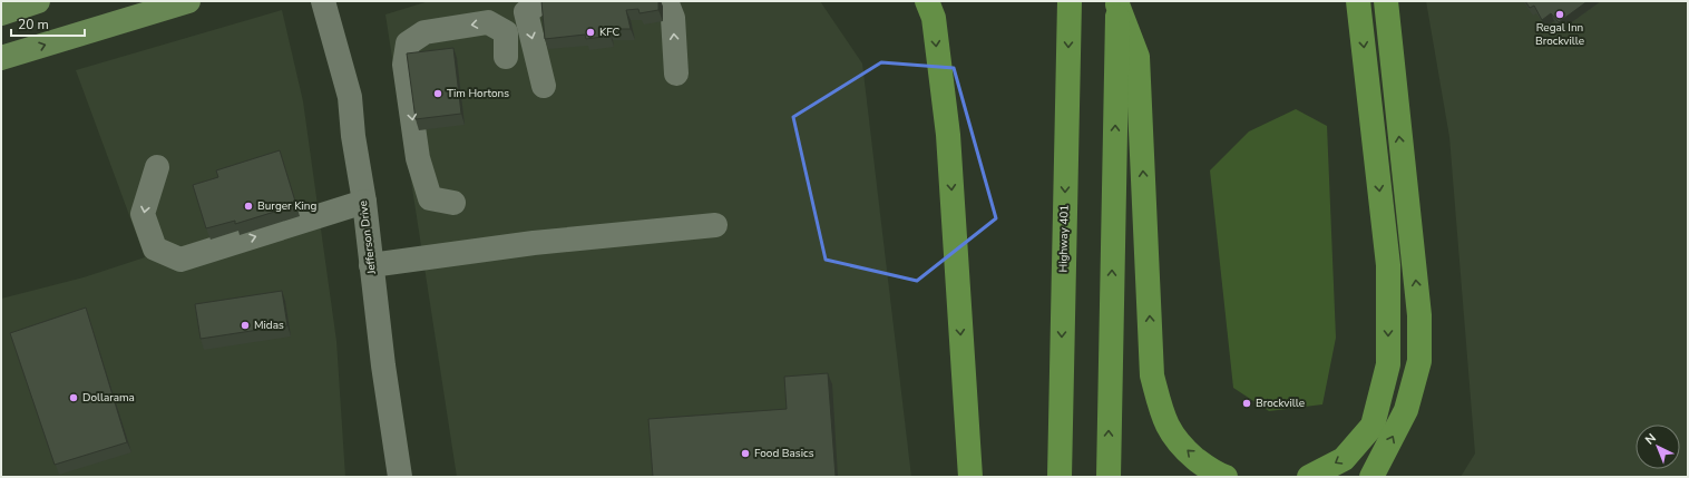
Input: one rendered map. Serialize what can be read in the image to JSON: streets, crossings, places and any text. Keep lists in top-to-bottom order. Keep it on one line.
{"streets":{"highway":["Highway 401"],"street":["Jefferson Drive"]},"places":["Regal Inn Brockville","KFC","Tim Hortons","Burger King","Midas","Dollarama","Brockville","Food Basics"],"scale_bar":"20 m","north":"top left"}
